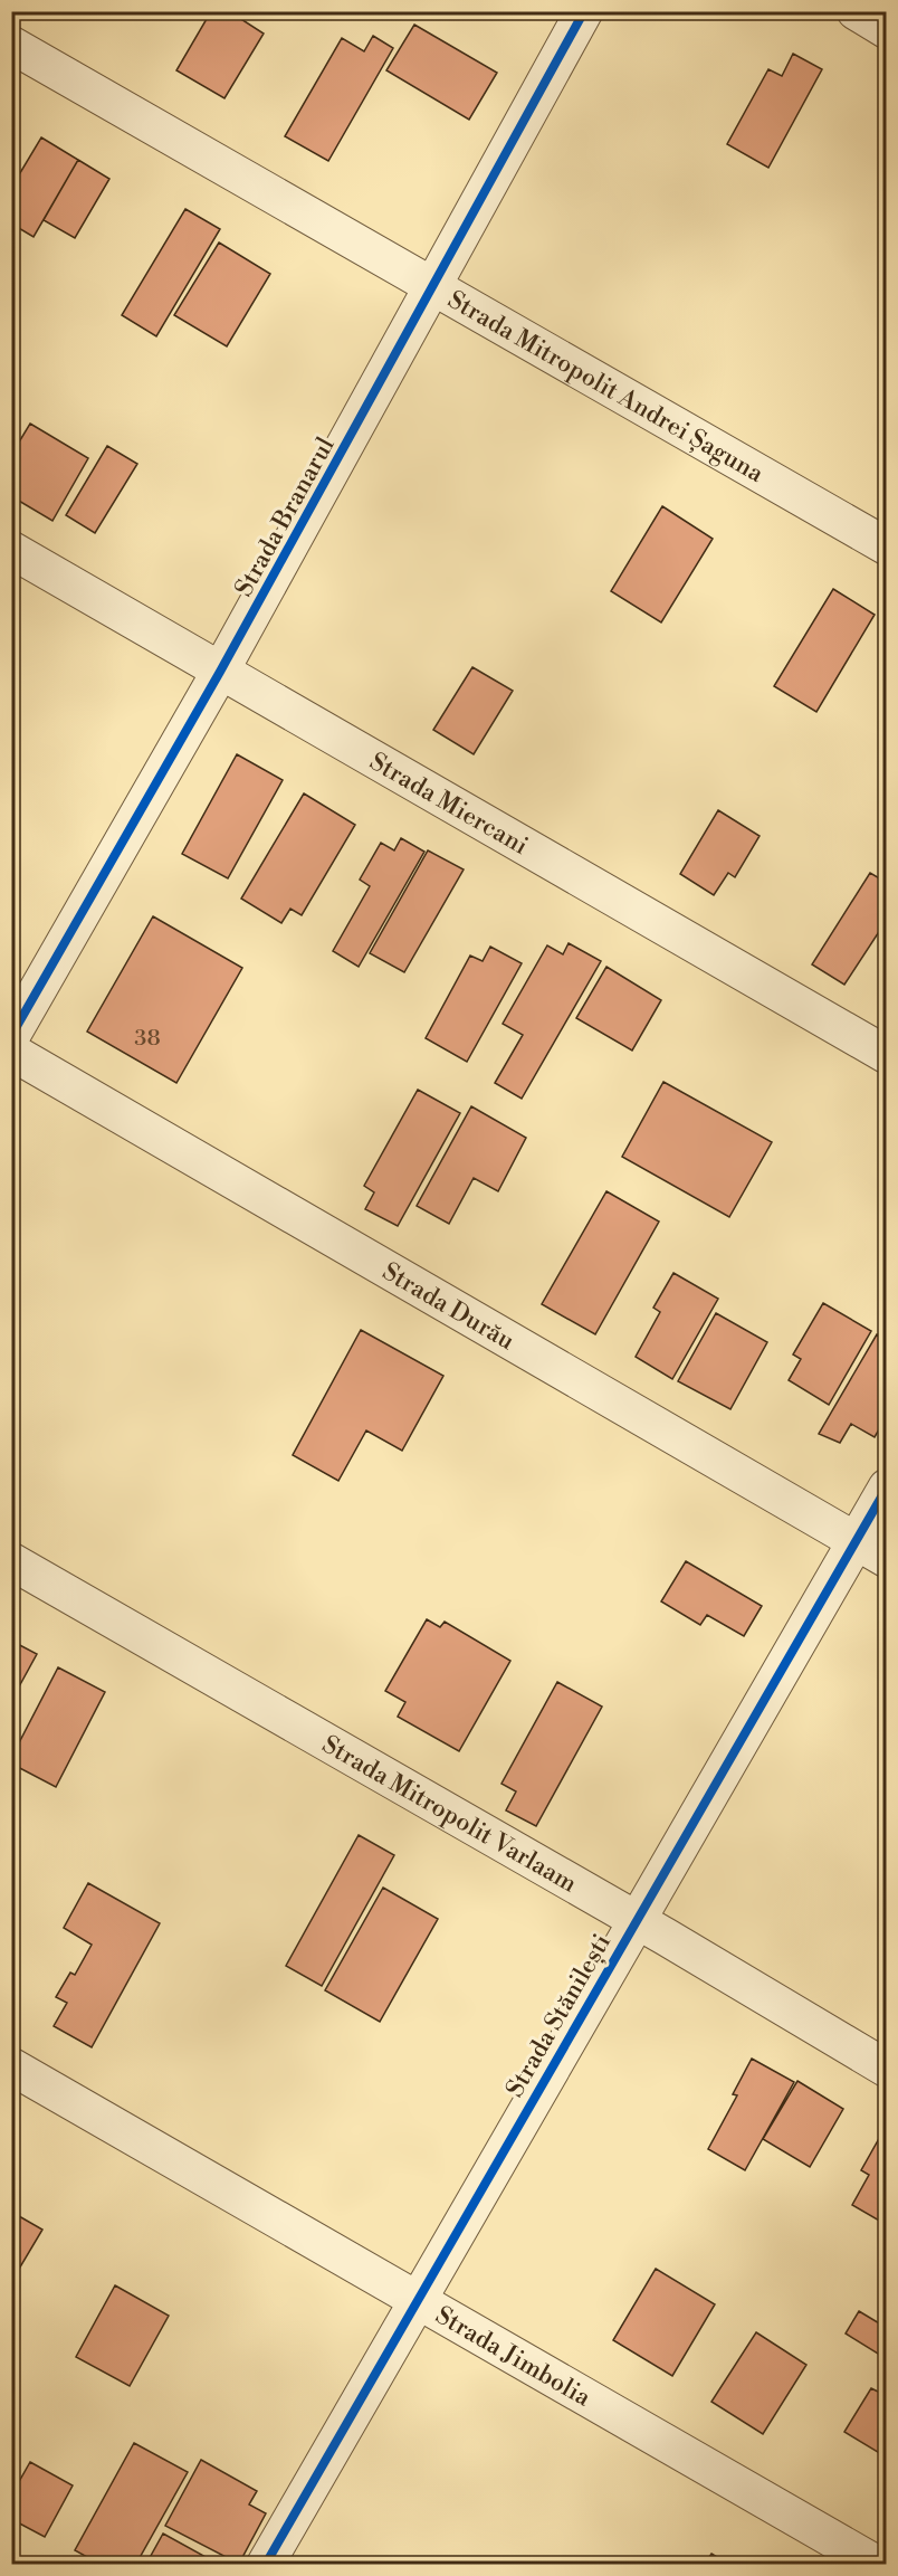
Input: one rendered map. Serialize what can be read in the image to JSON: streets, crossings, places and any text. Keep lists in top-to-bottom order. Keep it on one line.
{"streets":{"street":["Strada Mitropolit Andrei Șaguna","Strada Branarul","Strada Miercani","Strada Durău","Strada Mitropolit Varlaam","Strada Stănilești","Strada Jimbolia"]},"crossings":[["Strada Mitropolit Andrei Șaguna","Strada Branarul"],["Strada Branarul","Strada Miercani"],["Strada Durău","Strada Stănilești"],["Strada Mitropolit Varlaam","Strada Stănilești"],["Strada Stănilești","Strada Jimbolia"]],"house_numbers":["38"]}
